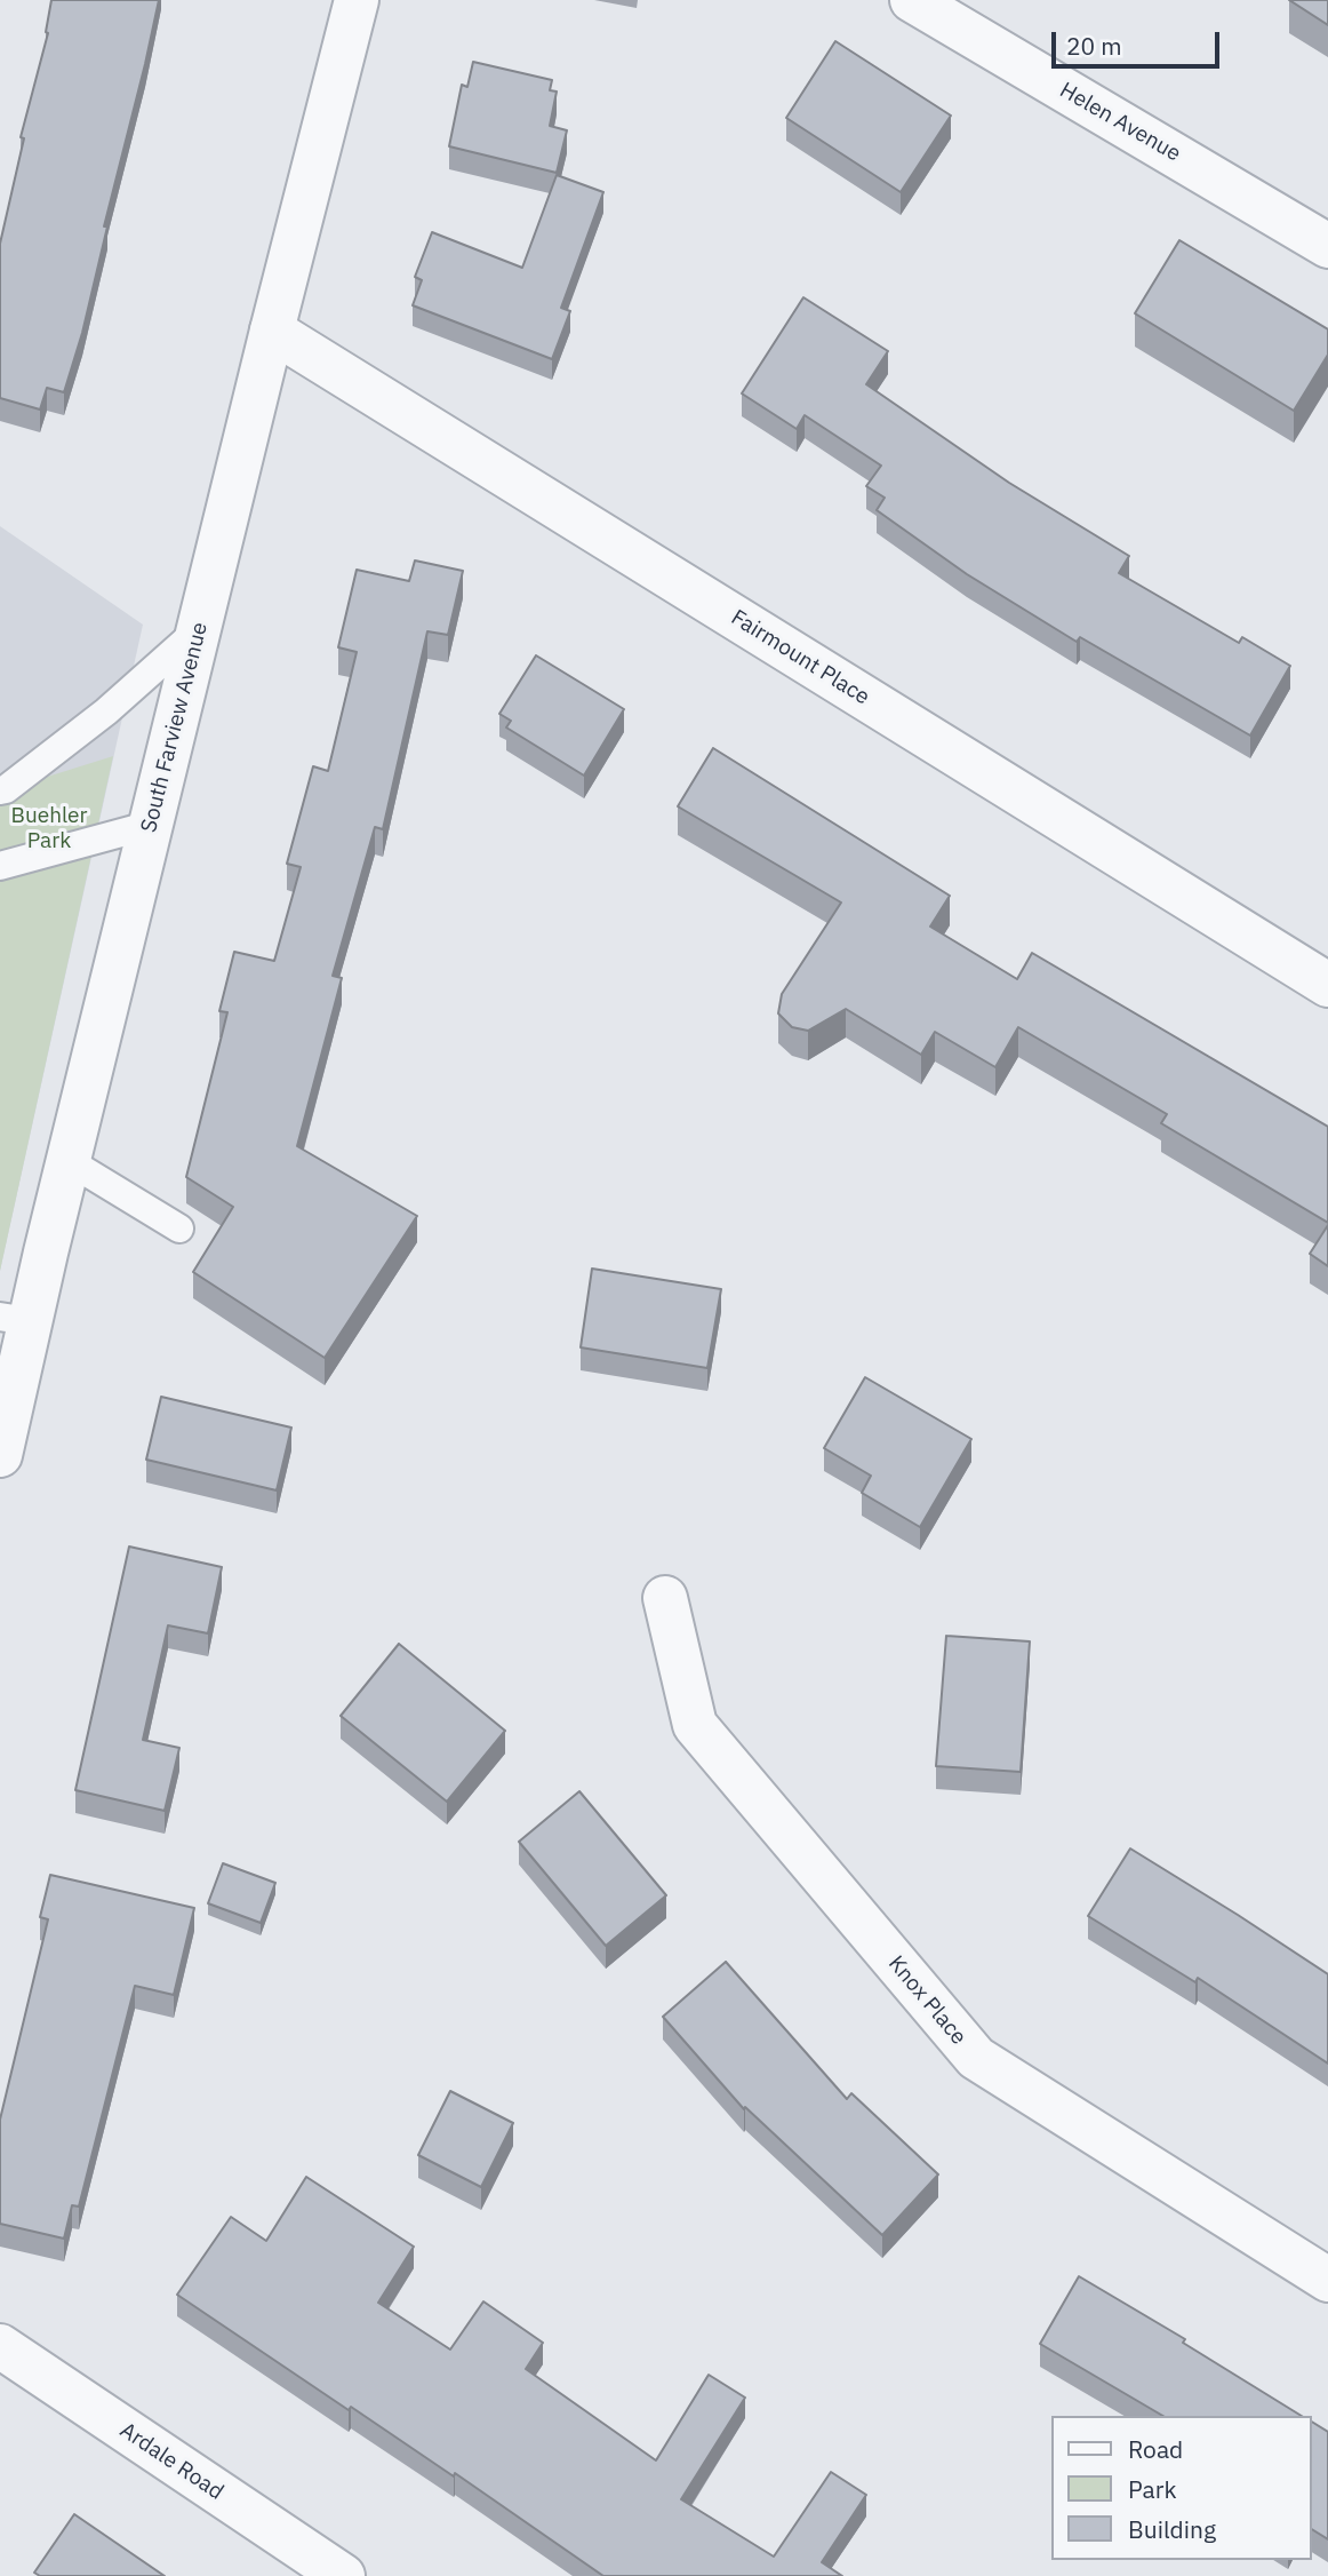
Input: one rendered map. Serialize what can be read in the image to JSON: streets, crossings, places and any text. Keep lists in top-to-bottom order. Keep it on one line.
{"streets":{"street":["Helen Avenue","Fairmount Place","South Farview Avenue","Knox Place","Ardale Road"]},"crossings":[["Fairmount Place","South Farview Avenue"]],"parks":["Buehler Park"],"legend":["Road","Park","Building"],"scale_bar":"20 m"}
